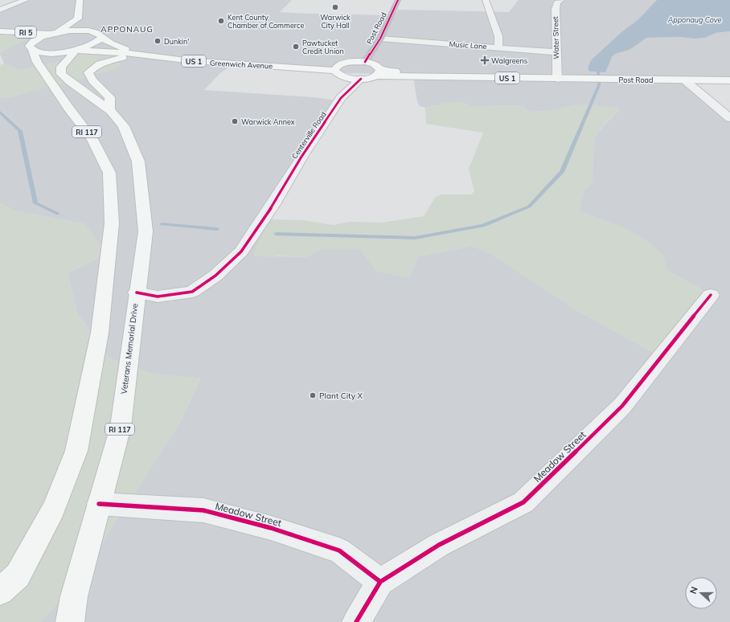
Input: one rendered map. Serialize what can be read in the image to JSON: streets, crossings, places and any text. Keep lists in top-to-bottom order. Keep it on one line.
{"streets":{"main road":["Post Road","RI 5","US 1","Greenwich Avenue","RI 117","Veterans Memorial Drive"],"street":["Water Street","Music Lane","Centerville Road","Meadow Street"]},"crossings":[["Post Road","Water Street"],["Post Road","Music Lane"],["Post Road","US 1"],["RI 5","US 1"],["RI 5","RI 117"],["Water Street","Music Lane"],["US 1","Greenwich Avenue"],["US 1","RI 117"],["US 1","Centerville Road"],["US 1","Veterans Memorial Drive"],["Greenwich Avenue","RI 117"],["Greenwich Avenue","Veterans Memorial Drive"],["RI 117","Veterans Memorial Drive"],["Centerville Road","Veterans Memorial Drive"],["Veterans Memorial Drive","Meadow Street"]],"districts":["APPONAUG"],"water":["Apponaug Cove"],"places":{"other":["Warwick City Hall","Kent County Chamber of Commerce","Dunkin'","Pawtucket Credit Union","Warwick Annex","Plant City X"],"health":["Walgreens"]},"north":"left"}
